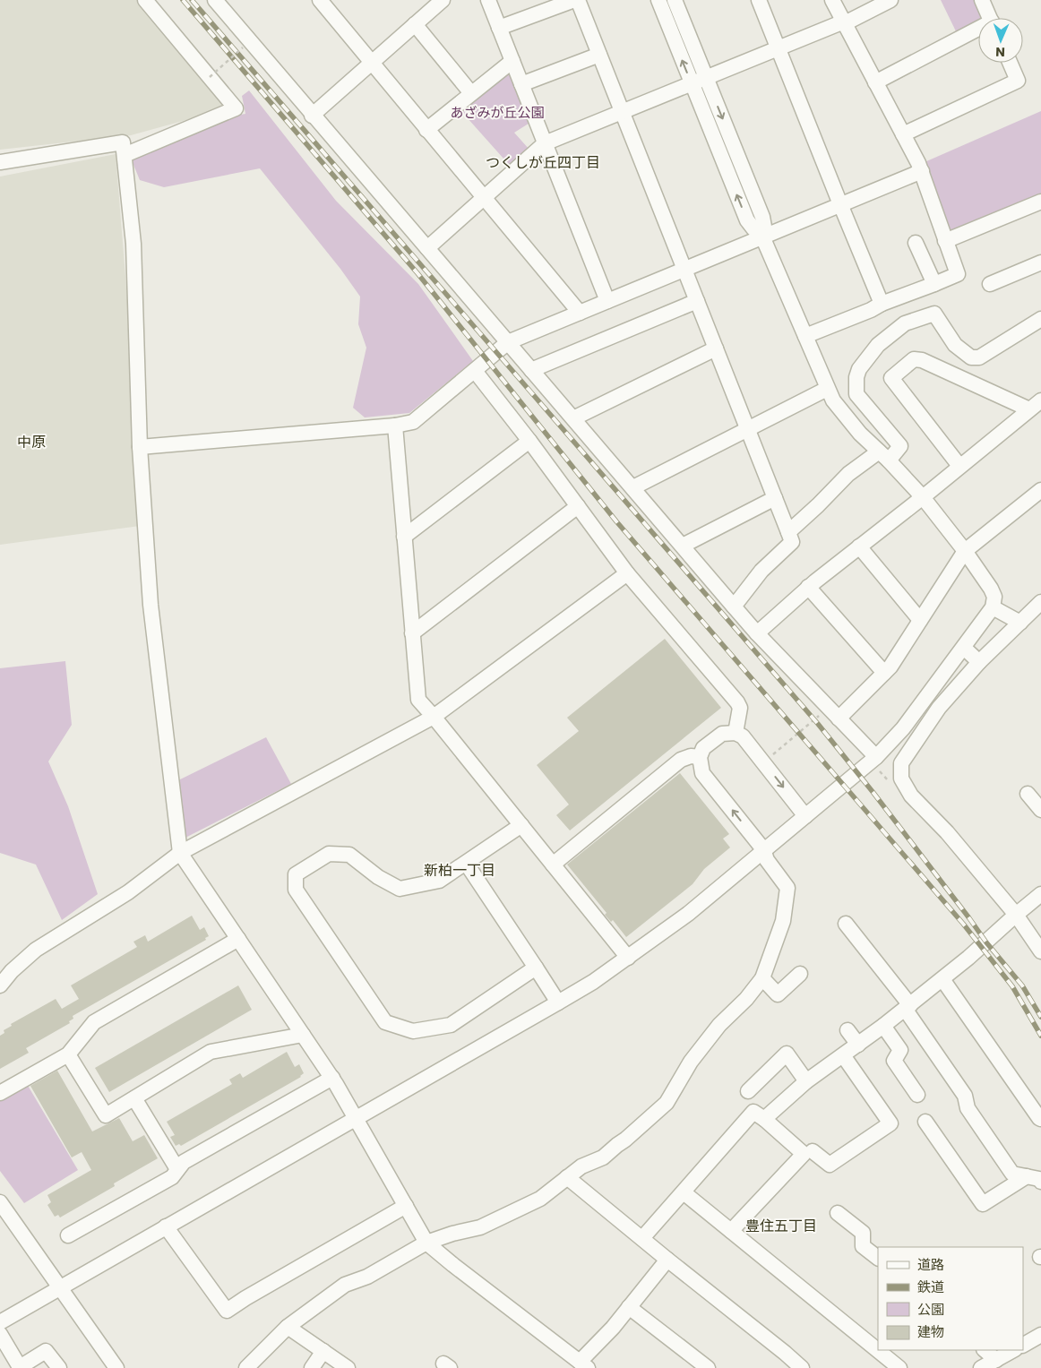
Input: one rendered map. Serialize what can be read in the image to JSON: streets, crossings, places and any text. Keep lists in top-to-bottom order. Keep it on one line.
{"districts":["つくしが丘四丁目","中原","新柏一丁目","豊住五丁目"],"parks":["あざみが丘公園"],"legend":["道路","鉄道","公園","建物"],"north":"bottom"}
